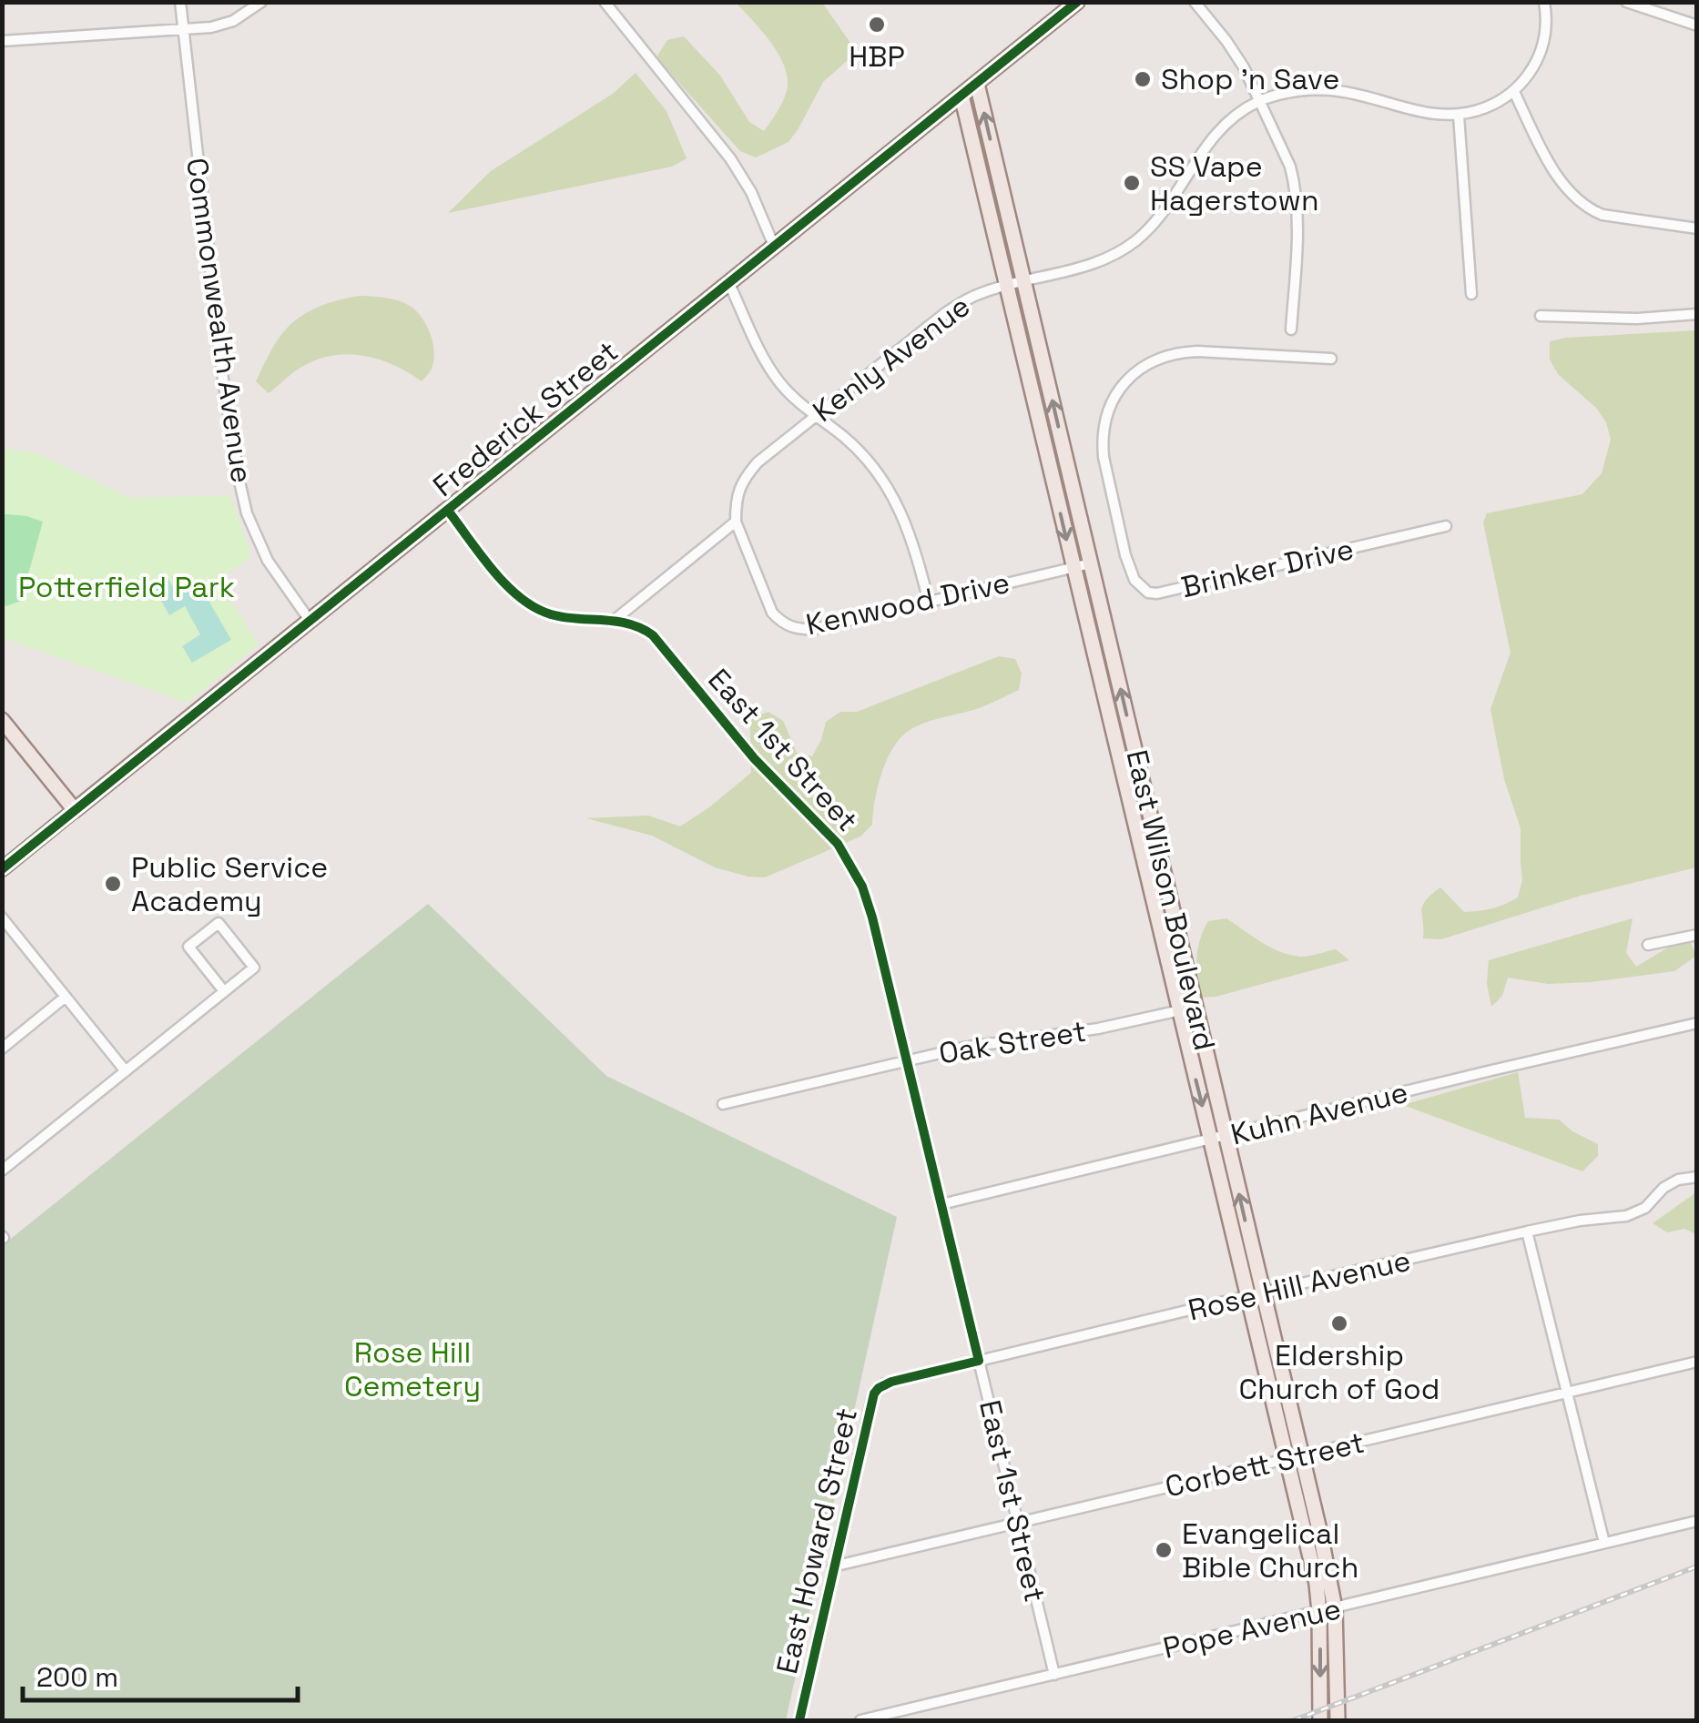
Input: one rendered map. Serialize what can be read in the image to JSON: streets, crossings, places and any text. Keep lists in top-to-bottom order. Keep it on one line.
{"streets":{"main road":["Frederick Street","East Wilson Boulevard"],"street":["Commonwealth Avenue","Kenly Avenue","Brinker Drive","Kenwood Drive","East 1st Street","Oak Street","Kuhn Avenue","Rose Hill Avenue","Corbett Street","East Howard Street","Pope Avenue"]},"crossings":[["Commonwealth Avenue","Frederick Street"],["Kenly Avenue","Kenwood Drive"],["Kenly Avenue","East Wilson Boulevard"],["Frederick Street","East 1st Street"],["Frederick Street","East Wilson Boulevard"],["Kenwood Drive","East Wilson Boulevard"],["East 1st Street","Oak Street"],["East 1st Street","Kuhn Avenue"],["East 1st Street","Rose Hill Avenue"],["East 1st Street","Corbett Street"],["East 1st Street","Pope Avenue"],["East Wilson Boulevard","Oak Street"],["East Wilson Boulevard","Kuhn Avenue"],["East Wilson Boulevard","Rose Hill Avenue"],["East Wilson Boulevard","Corbett Street"],["East Wilson Boulevard","Pope Avenue"],["Rose Hill Avenue","East Howard Street"],["Corbett Street","East Howard Street"]],"parks":["Potterfield Park","Rose Hill Cemetery"],"places":["HBP","Shop 'n Save","SS Vape Hagerstown","Public Service Academy","Eldership Church of God","Evangelical Bible Church"],"scale_bar":"200 m"}
